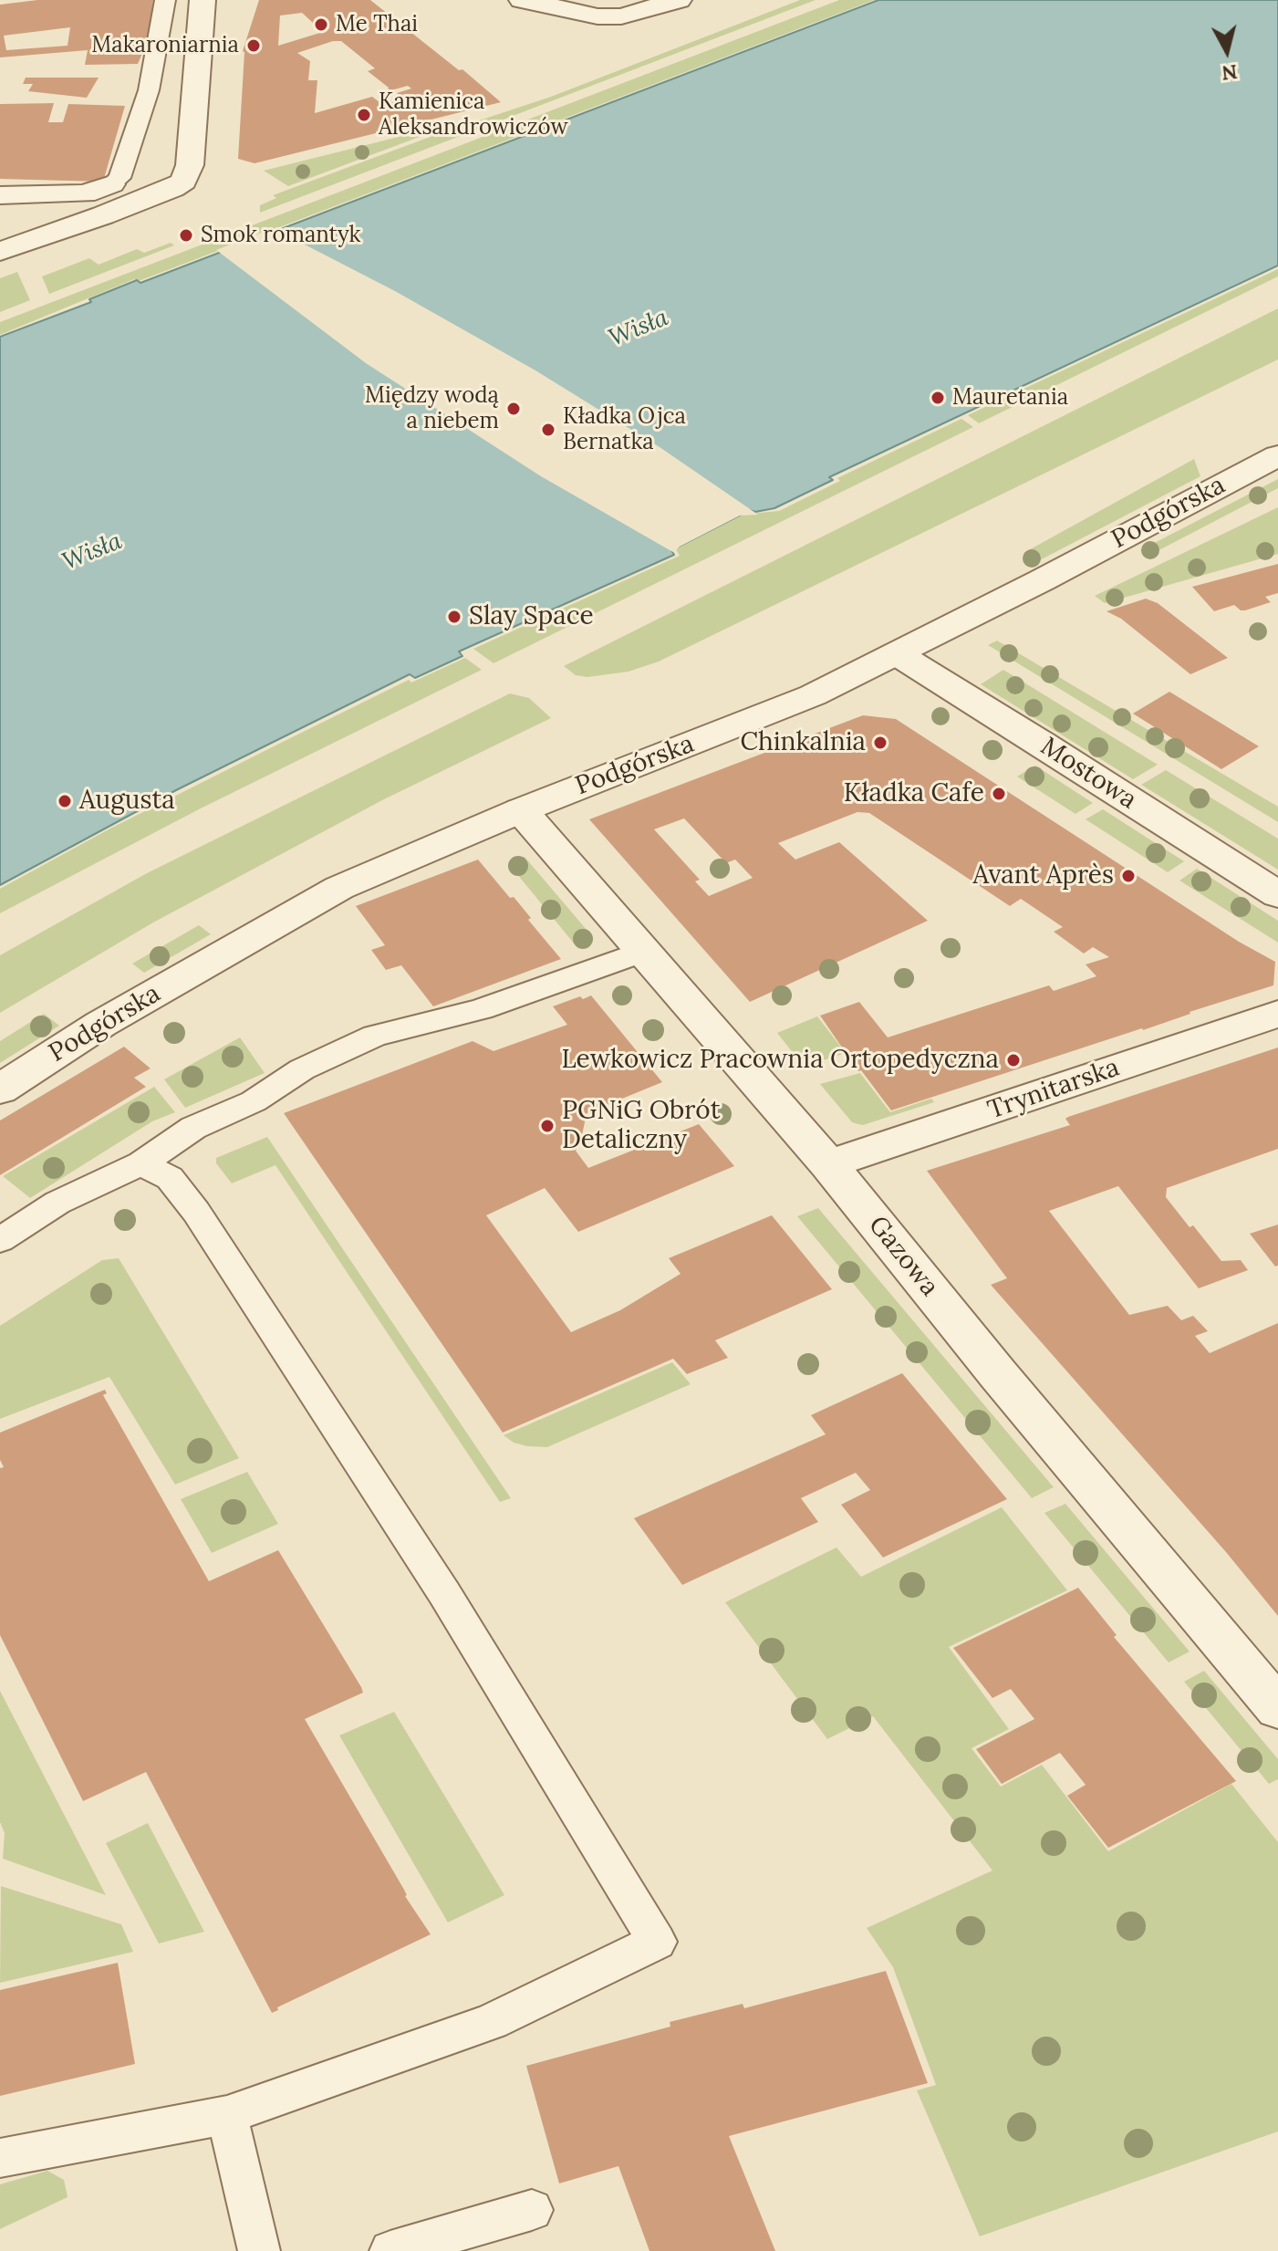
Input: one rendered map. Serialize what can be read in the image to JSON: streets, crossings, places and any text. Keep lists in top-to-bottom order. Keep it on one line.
{"streets":{"street":["Podgórska","Mostowa","Trynitarska","Gazowa"]},"crossings":[["Podgórska","Mostowa"],["Podgórska","Gazowa"],["Trynitarska","Gazowa"]],"water":["Wisła"],"places":["Me Thai","Makaroniarnia","Kamienica Aleksandrowiczów","Smok romantyk","Mauretania","Między wodą a niebem","Kładka Ojca Bernatka","Slay Space","Chinkalnia","Kładka Cafe","Augusta","Avant Après","Lewkowicz Pracownia Ortopedyczna","PGNiG Obrót Detaliczny"],"north":"bottom"}
